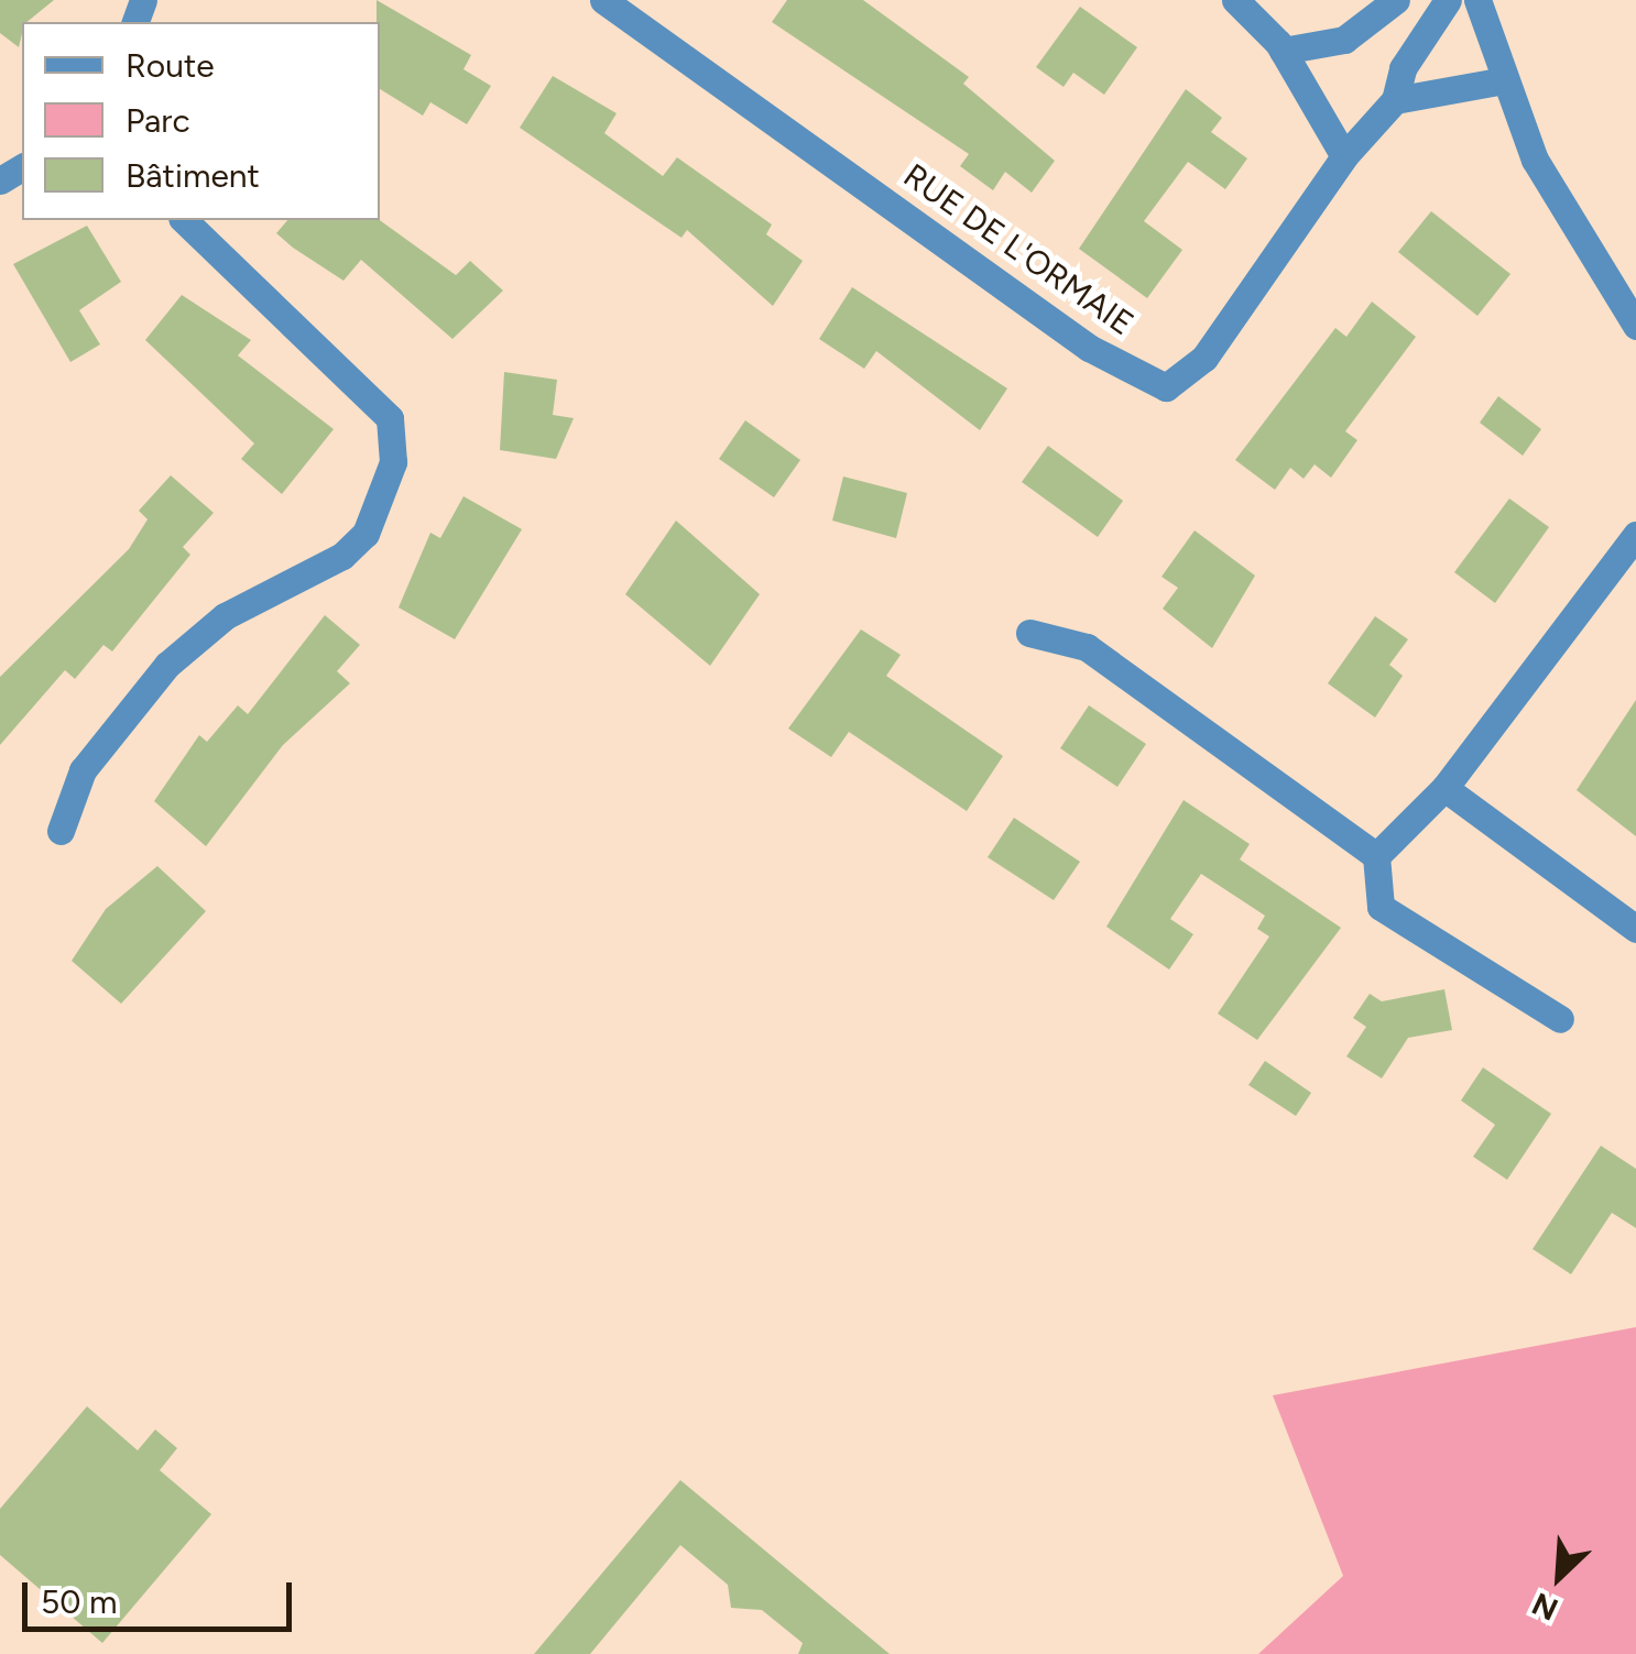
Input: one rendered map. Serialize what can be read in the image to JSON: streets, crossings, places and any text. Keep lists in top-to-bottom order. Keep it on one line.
{"streets":{"street":["RUE DE L'ORMAIE"]},"legend":["Route","Parc","Bâtiment"],"scale_bar":"50 m","north":"bottom left"}
